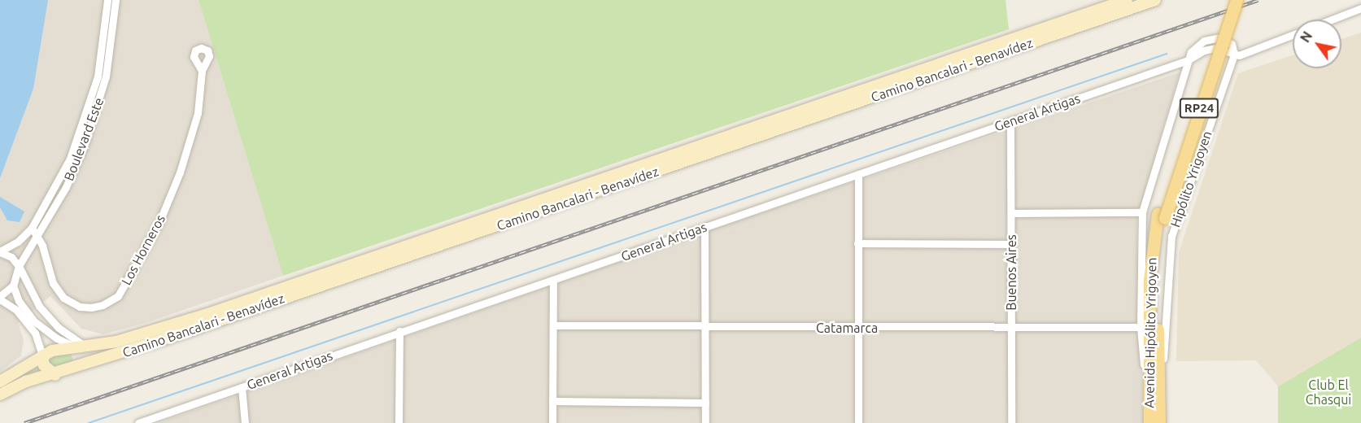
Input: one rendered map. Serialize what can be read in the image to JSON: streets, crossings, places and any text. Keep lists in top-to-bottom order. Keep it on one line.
{"streets":{"main road":["Camino Bancalari - Benavídez","RP24","Avenida Hipólito Yrigoyen"],"street":["General Artigas","Boulevard Este","Hipólito Yrigoyen","Los Horneros","Buenos Aires","Catamarca"]},"crossings":[["RP24","Avenida Hipólito Yrigoyen"],["General Artigas","Hipólito Yrigoyen"],["General Artigas","Buenos Aires"],["Boulevard Este","Los Horneros"],["Hipólito Yrigoyen","Avenida Hipólito Yrigoyen"],["Buenos Aires","Catamarca"]],"parks":["Club El Chasqui"],"north":"top left"}
